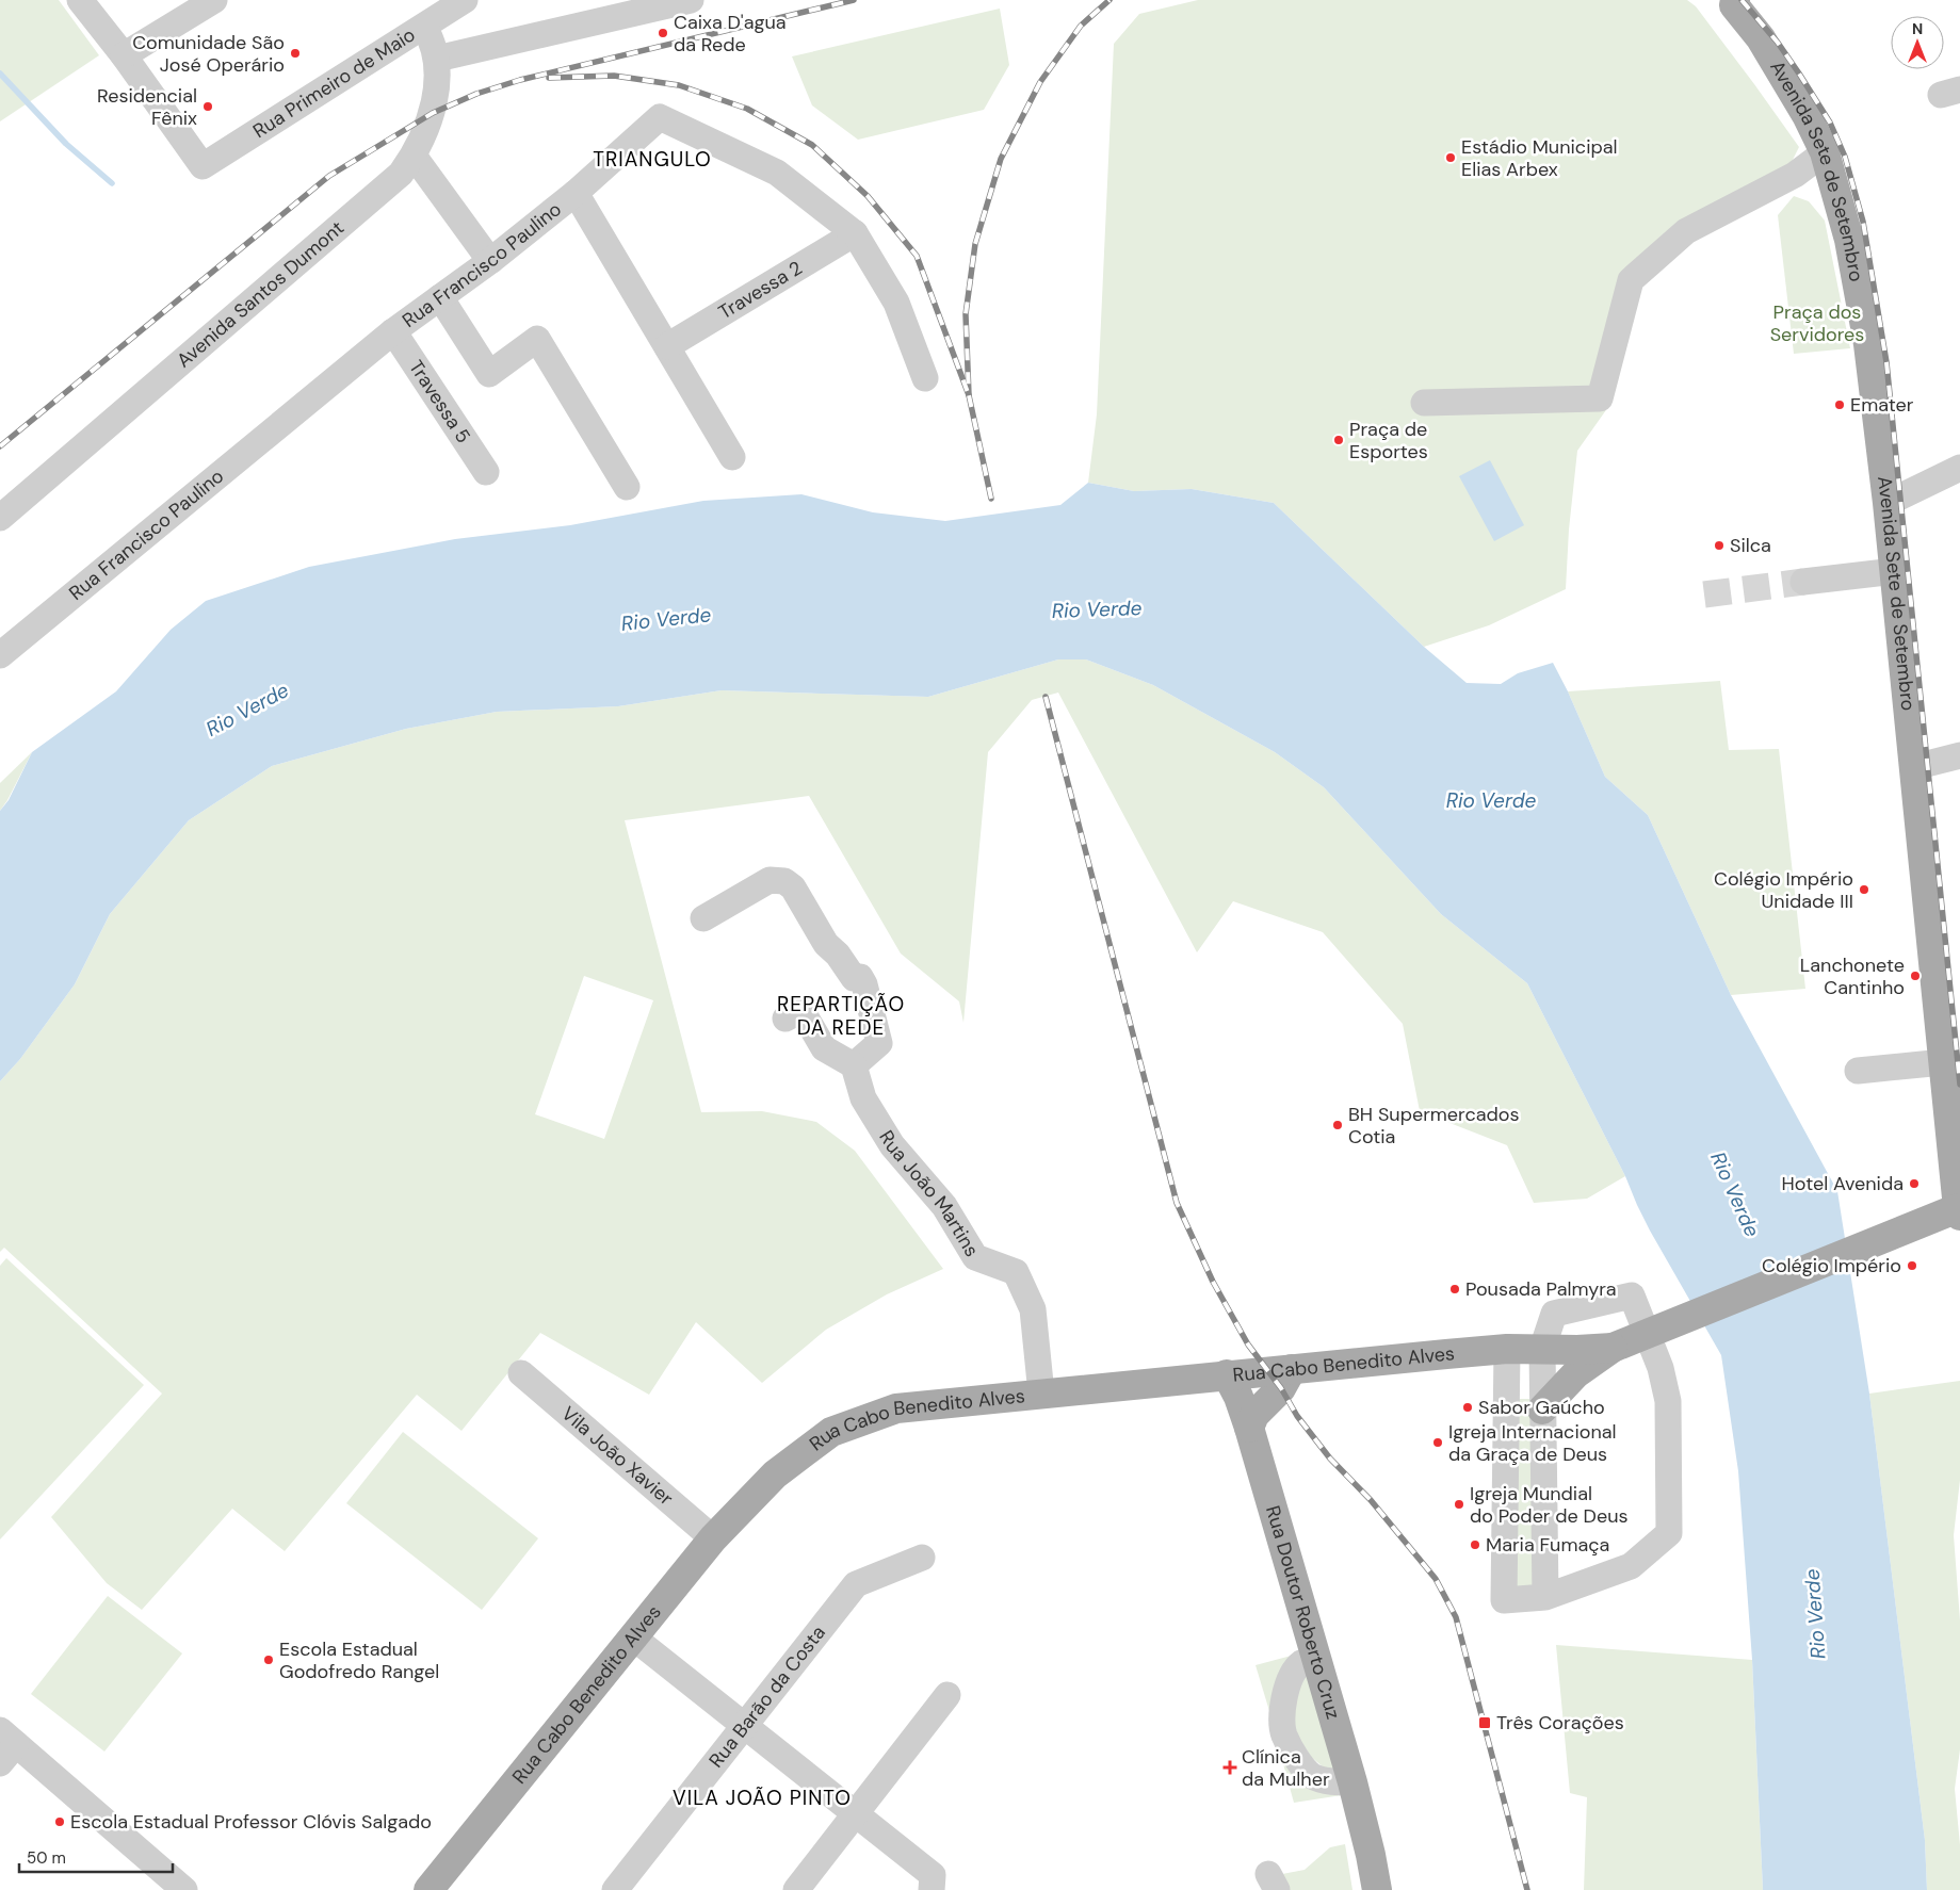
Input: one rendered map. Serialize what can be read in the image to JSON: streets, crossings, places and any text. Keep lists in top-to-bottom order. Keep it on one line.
{"streets":{"main road":["Avenida Sete de Setembro","Rua Cabo Benedito Alves","Rua Doutor Roberto Cruz"],"street":["Rua Primeiro de Maio","Rua Francisco Paulino","Travessa 2","Avenida Santos Dumont","Travessa 5","Rua João Martins","Vila João Xavier","Rua Barão da Costa"]},"crossings":[["Rua Primeiro de Maio","Avenida Santos Dumont"],["Rua Francisco Paulino","Travessa 2"],["Rua Francisco Paulino","Travessa 5"],["Rua João Martins","Rua Cabo Benedito Alves"],["Rua Cabo Benedito Alves","Vila João Xavier"],["Rua Cabo Benedito Alves","Rua Doutor Roberto Cruz"]],"districts":["TRIANGULO","REPARTIÇÃO DA REDE","VILA JOÃO PINTO"],"water":["Rio Verde"],"parks":["Praça dos Servidores"],"places":{"other":["Caixa D'agua da Rede","Comunidade São José Operário","Residencial Fênix","Estádio Municipal Elias Arbex","Emater","Praça de Esportes","Silca","Colégio Império Unidade III","Lanchonete Cantinho","BH Supermercados Cotia","Hotel Avenida","Colégio Império","Pousada Palmyra","Sabor Gaúcho","Igreja Internacional da Graça de Deus","Igreja Mundial do Poder de Deus","Maria Fumaça","Escola Estadual Godofredo Rangel","Escola Estadual Professor Clóvis Salgado"],"transit":["Três Corações"],"health":["Clínica da Mulher"]},"scale_bar":"50 m","north":"top"}
